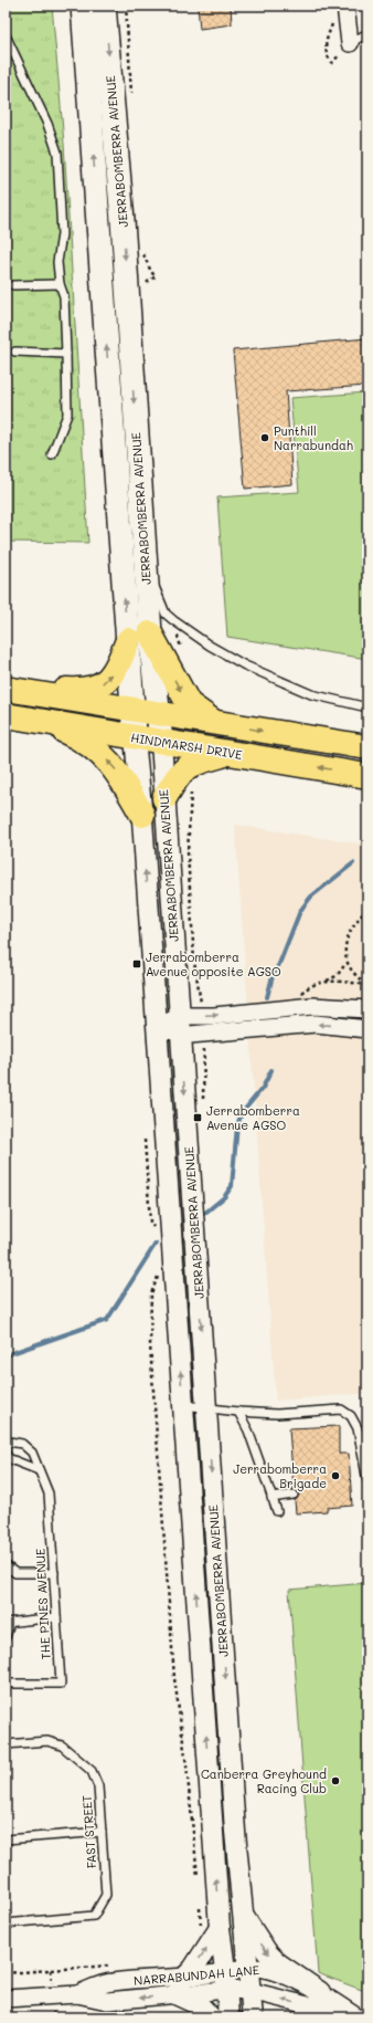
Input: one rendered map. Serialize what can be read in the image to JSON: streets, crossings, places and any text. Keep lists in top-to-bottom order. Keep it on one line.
{"streets":{"main road":["JERRABOMBERRA AVENUE","HINDMARSH DRIVE"],"street":["NARRABUNDAH LANE"],"lane":["THE PINES AVENUE","FAST STREET"]},"crossings":[["JERRABOMBERRA AVENUE","HINDMARSH DRIVE"],["JERRABOMBERRA AVENUE","NARRABUNDAH LANE"]],"places":{"other":["Punthill Narrabundah","Jerrabomberra Brigade","Canberra Greyhound Racing Club"],"transit":["Jerrabomberra Avenue opposite AGSO","Jerrabomberra Avenue AGSO"]}}
